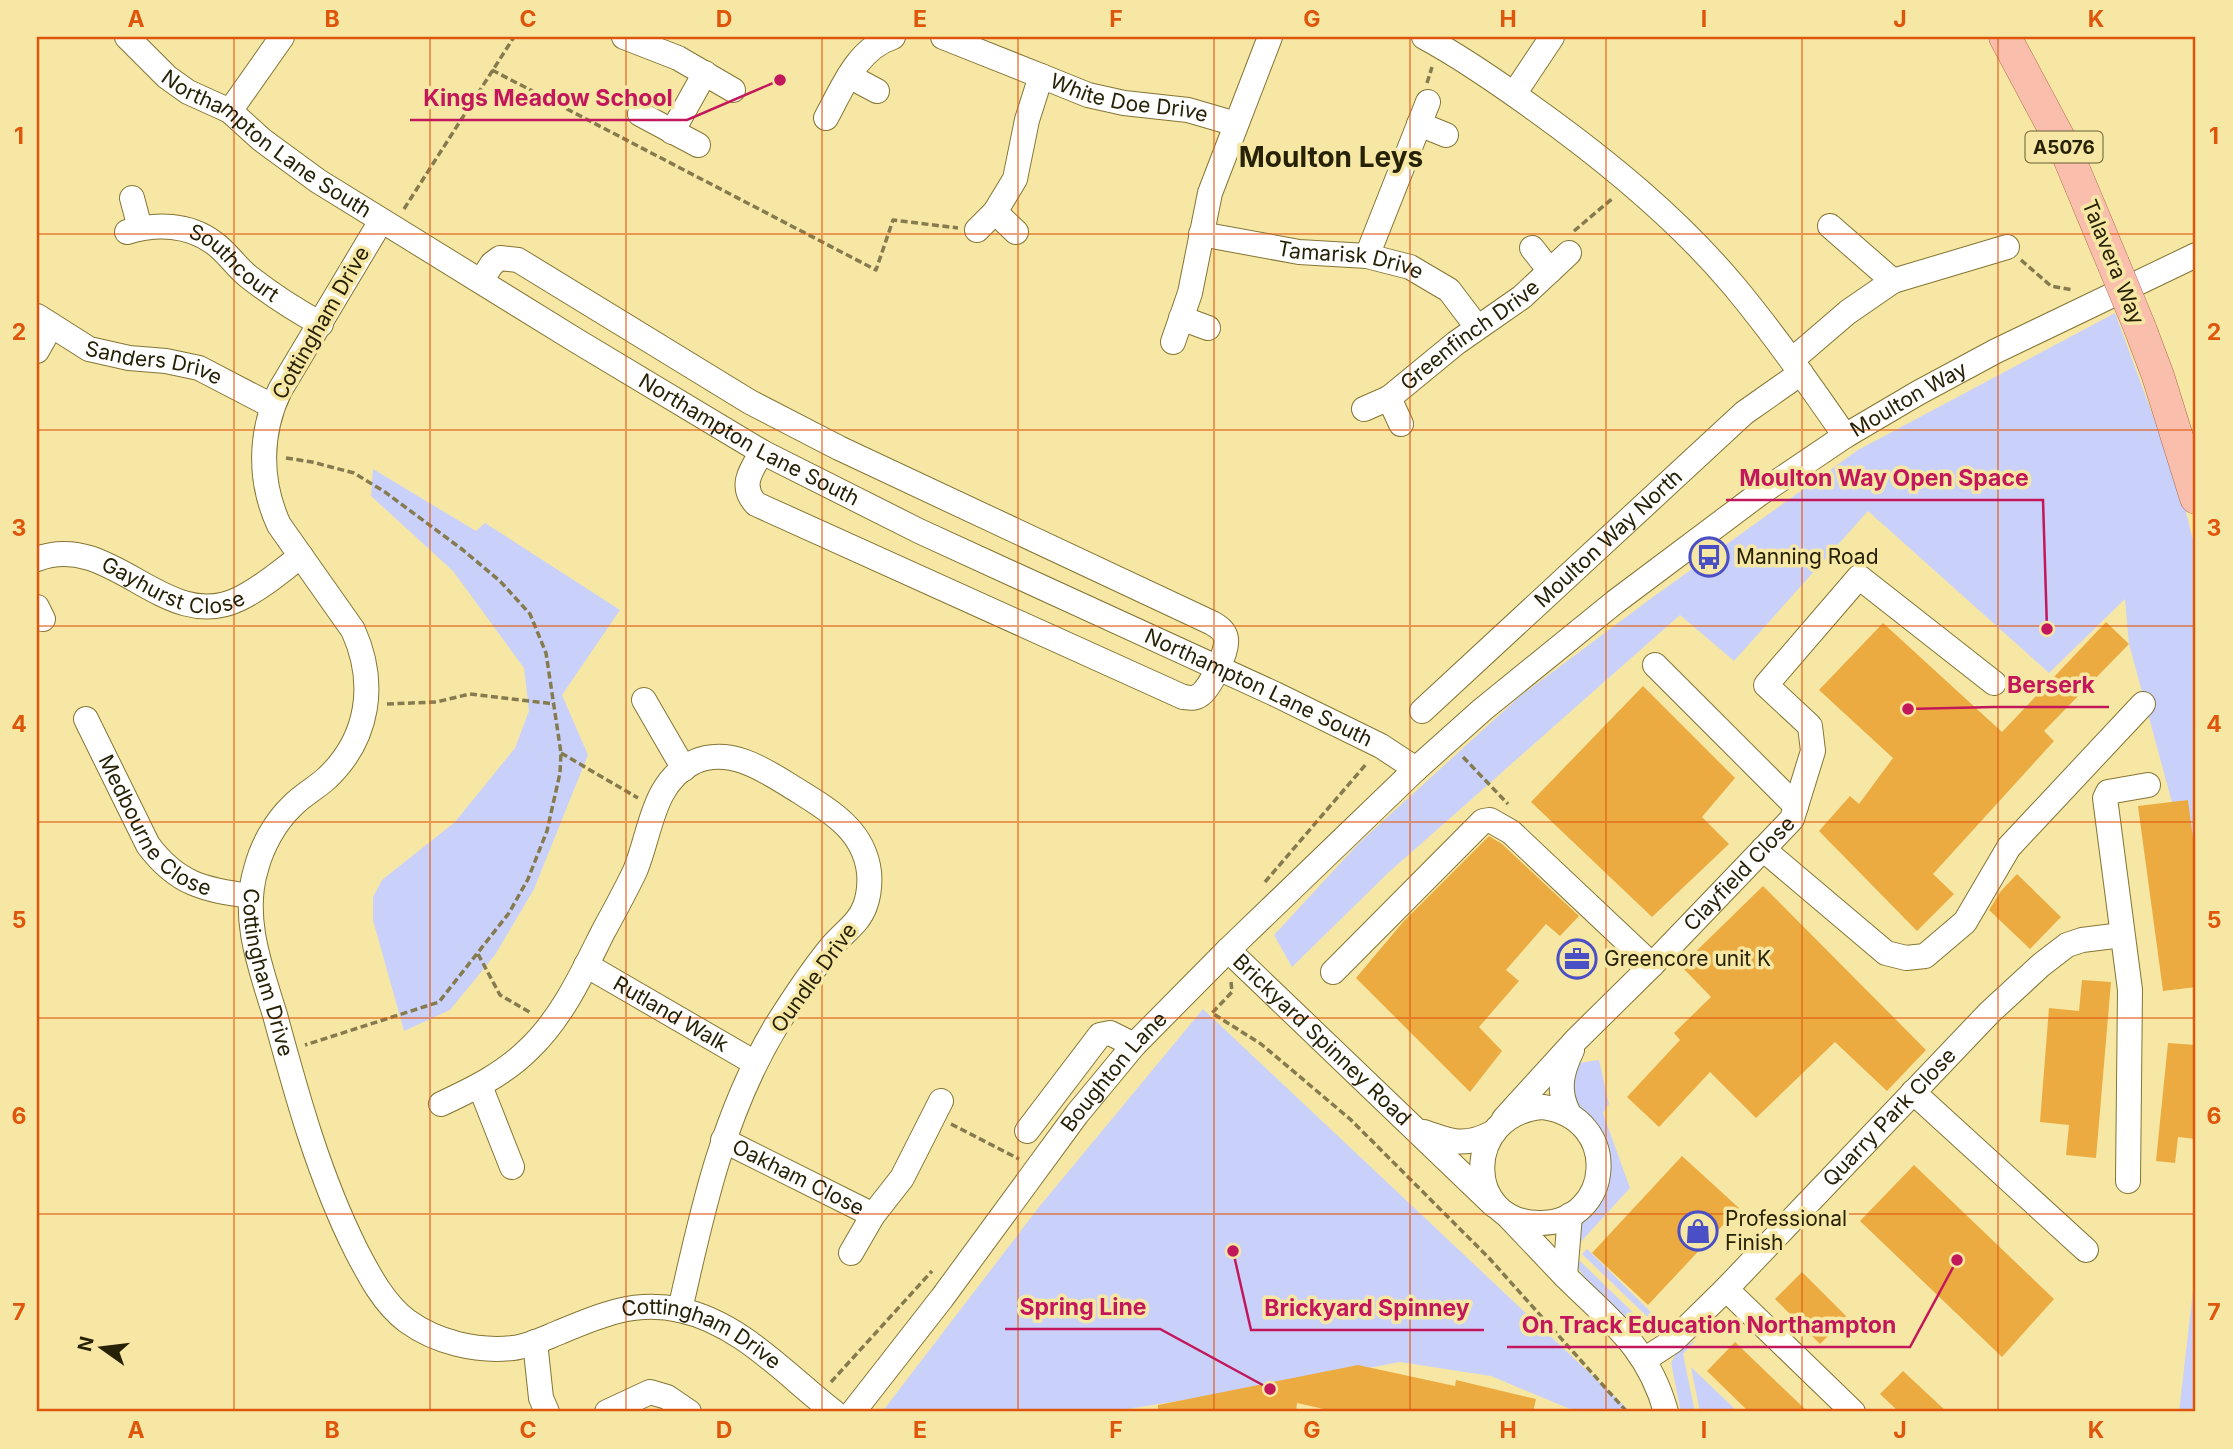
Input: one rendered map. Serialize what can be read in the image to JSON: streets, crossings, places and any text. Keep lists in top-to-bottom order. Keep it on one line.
{"streets":{"main road":["A5076","Talavera Way"],"street":["White Doe Drive","Northampton Lane South","Tamarisk Drive","Southcourt","Cottingham Drive","Greenfinch Drive","Sanders Drive","Moulton Way","Moulton Way North","Gayhurst Close","Medbourne Close","Clayfield Close","Oundle Drive","Rutland Walk","Brickyard Spinney Road","Boughton Lane","Quarry Park Close","Oakham Close"]},"crossings":[["Northampton Lane South","Cottingham Drive"],["Northampton Lane South","Moulton Way"],["Northampton Lane South","Boughton Lane"],["Tamarisk Drive","Greenfinch Drive"],["Southcourt","Cottingham Drive"],["Cottingham Drive","Sanders Drive"],["Cottingham Drive","Gayhurst Close"],["Cottingham Drive","Medbourne Close"],["Cottingham Drive","Oundle Drive"],["Moulton Way","Boughton Lane"],["Clayfield Close","Brickyard Spinney Road"],["Oundle Drive","Rutland Walk"],["Oundle Drive","Oakham Close"],["Brickyard Spinney Road","Boughton Lane"],["Brickyard Spinney Road","Quarry Park Close"]],"districts":["Moulton Leys"],"places":{"other":["Kings Meadow School","Moulton Way Open Space","Berserk","Brickyard Spinney","On Track Education Northampton","Spring Line"],"bus stop":["Manning Road"],"office":["Greencore unit K"],"shop":["Professional Finish"]},"north":"left","grid":{"columns":["A","B","C","D","E","F","G","H","I","J","K"],"rows":["1","2","3","4","5","6","7"]}}
